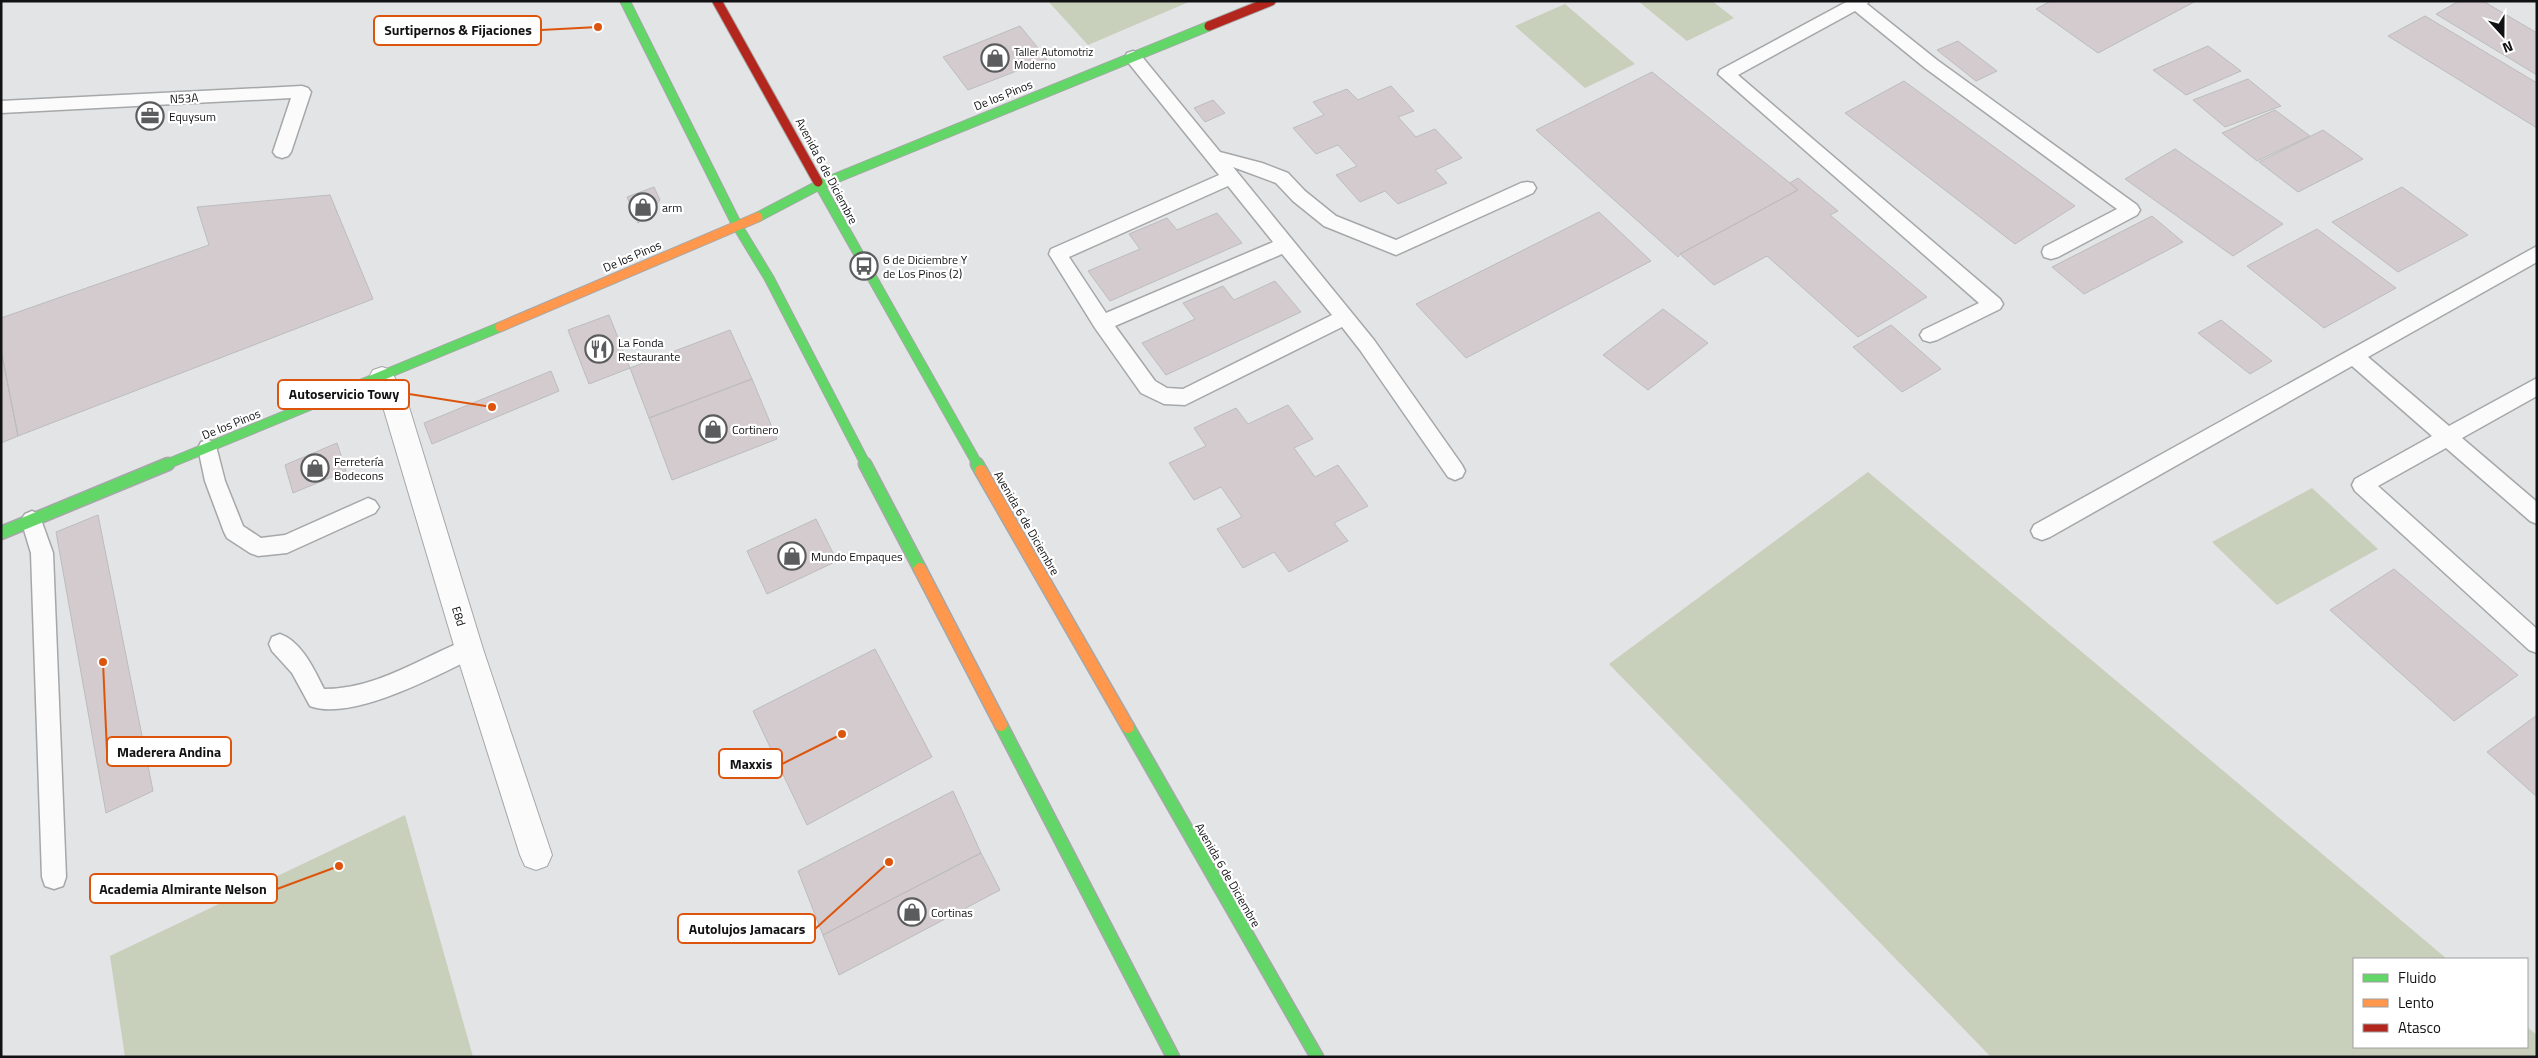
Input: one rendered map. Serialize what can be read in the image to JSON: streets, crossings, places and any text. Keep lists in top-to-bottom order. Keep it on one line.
{"streets":{"main road":["De los Pinos","Avenida 6 de Diciembre"],"street":["E8d"],"lane":["N53A"]},"crossings":[["De los Pinos","Avenida 6 de Diciembre"],["De los Pinos","E8d"]],"places":{"other":["Surtipernos & Fijaciones","Autoservicio Towy","Maderera Andina","Maxxis","Autolujos Jamacars","Academia Almirante Nelson"],"shop":["Taller Automotriz Moderno","arm","Cortinero","Ferretería Bodecons","Mundo Empaques","Cortinas"],"office":["Equysum"],"bus stop":["6 de Diciembre Y de Los Pinos (2)"],"restaurant":["La Fonda Restaurante"]},"legend":["Fluido","Lento","Atasco"],"north":"bottom"}
